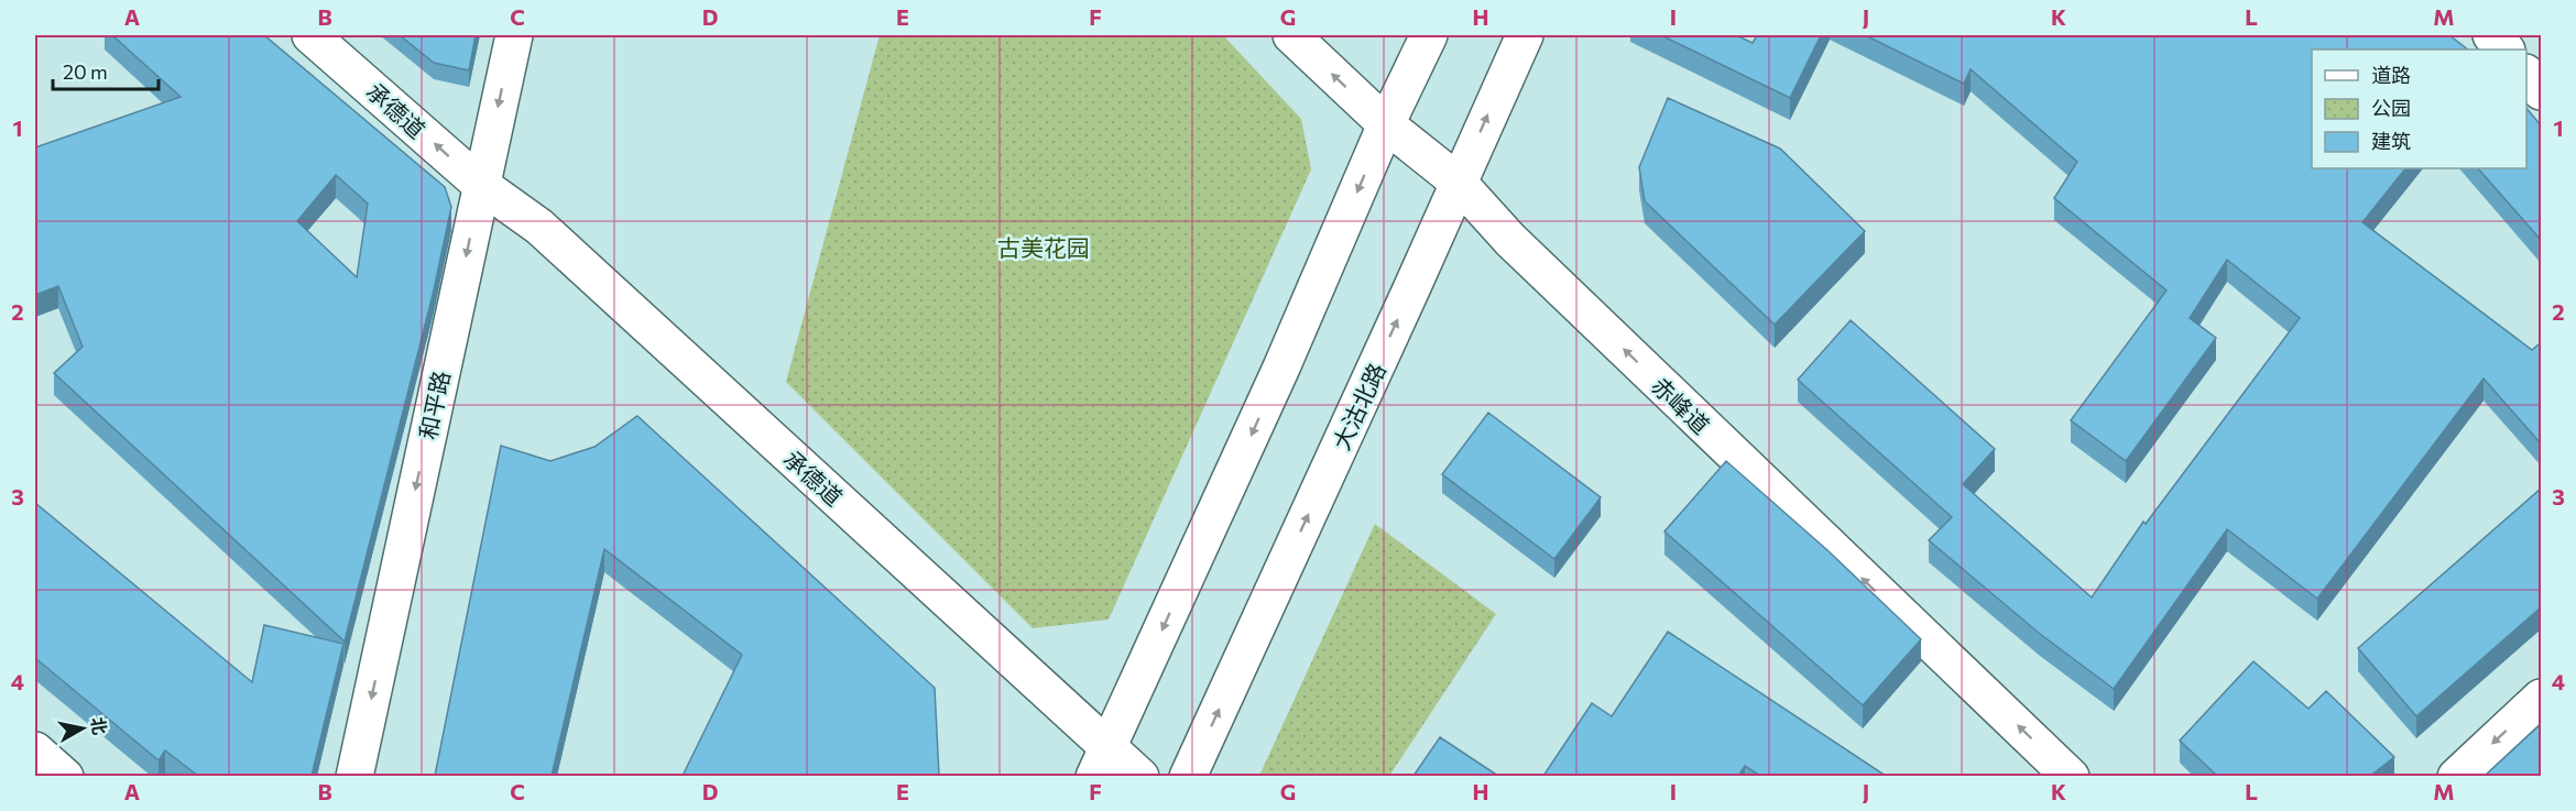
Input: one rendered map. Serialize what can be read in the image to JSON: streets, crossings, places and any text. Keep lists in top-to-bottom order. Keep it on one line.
{"streets":{"main road":["承德道","和平路","赤峰道","大沽北路"]},"crossings":[["承德道","和平路"],["赤峰道","大沽北路"]],"one_way":["和平路","赤峰道"],"parks":["古美花园"],"legend":["道路","公园","建筑"],"scale_bar":"20 m","north":"right","grid":{"columns":["A","B","C","D","E","F","G","H","I","J","K","L","M"],"rows":["1","2","3","4"]}}
